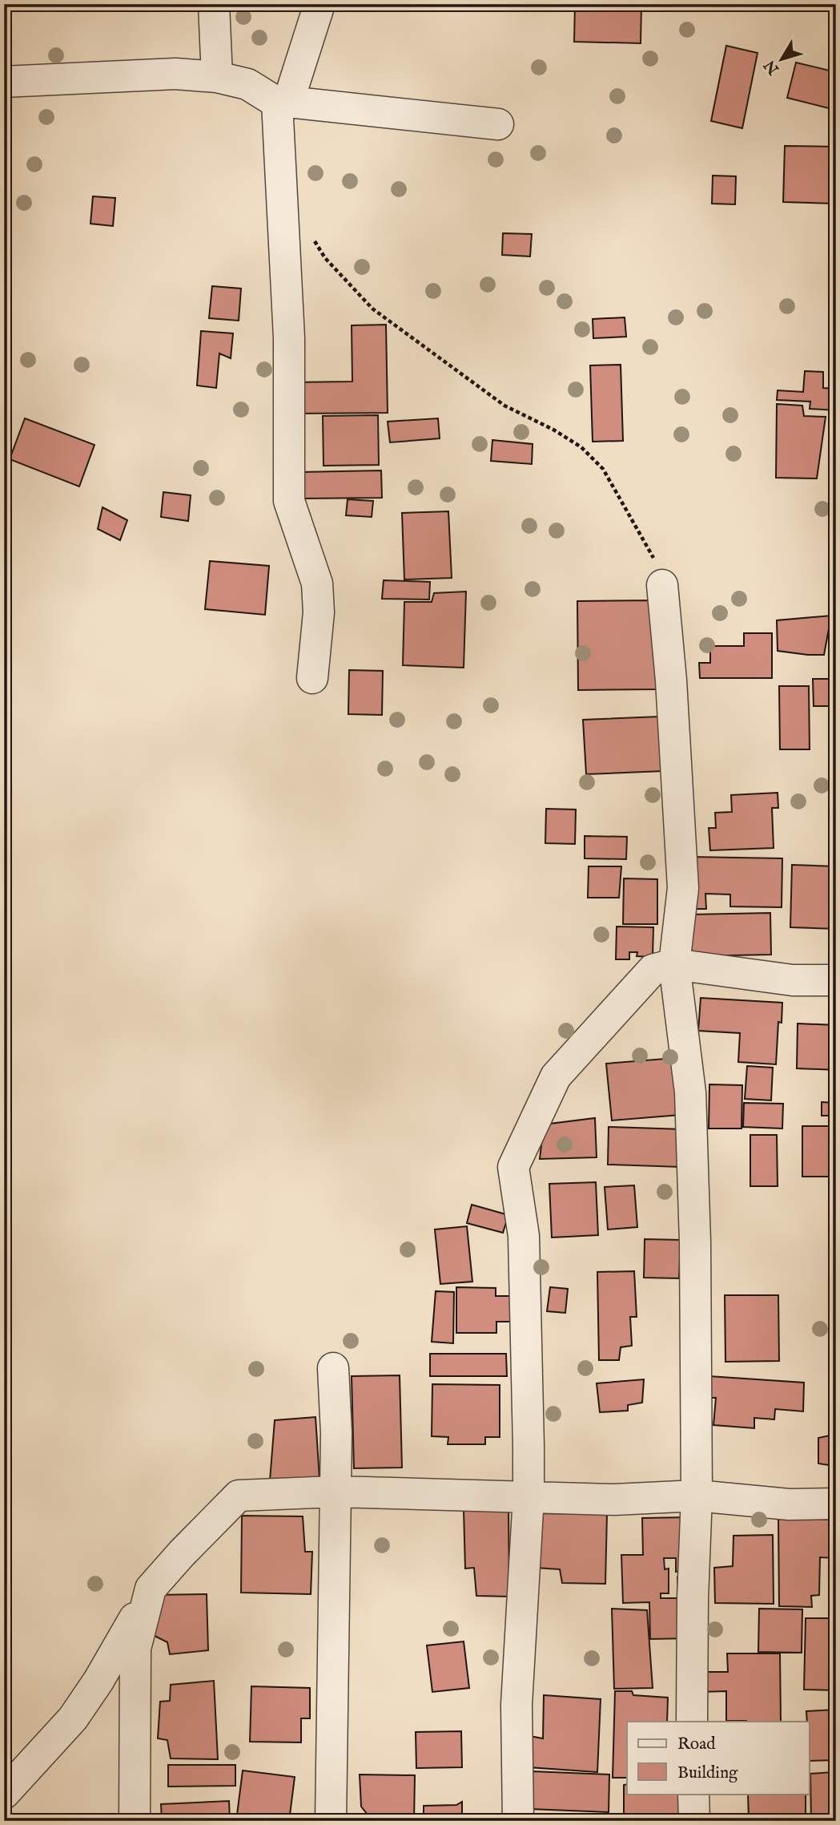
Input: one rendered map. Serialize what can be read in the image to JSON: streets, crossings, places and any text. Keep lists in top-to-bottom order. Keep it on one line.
{"legend":["Road","Building"],"north":"bottom left"}
